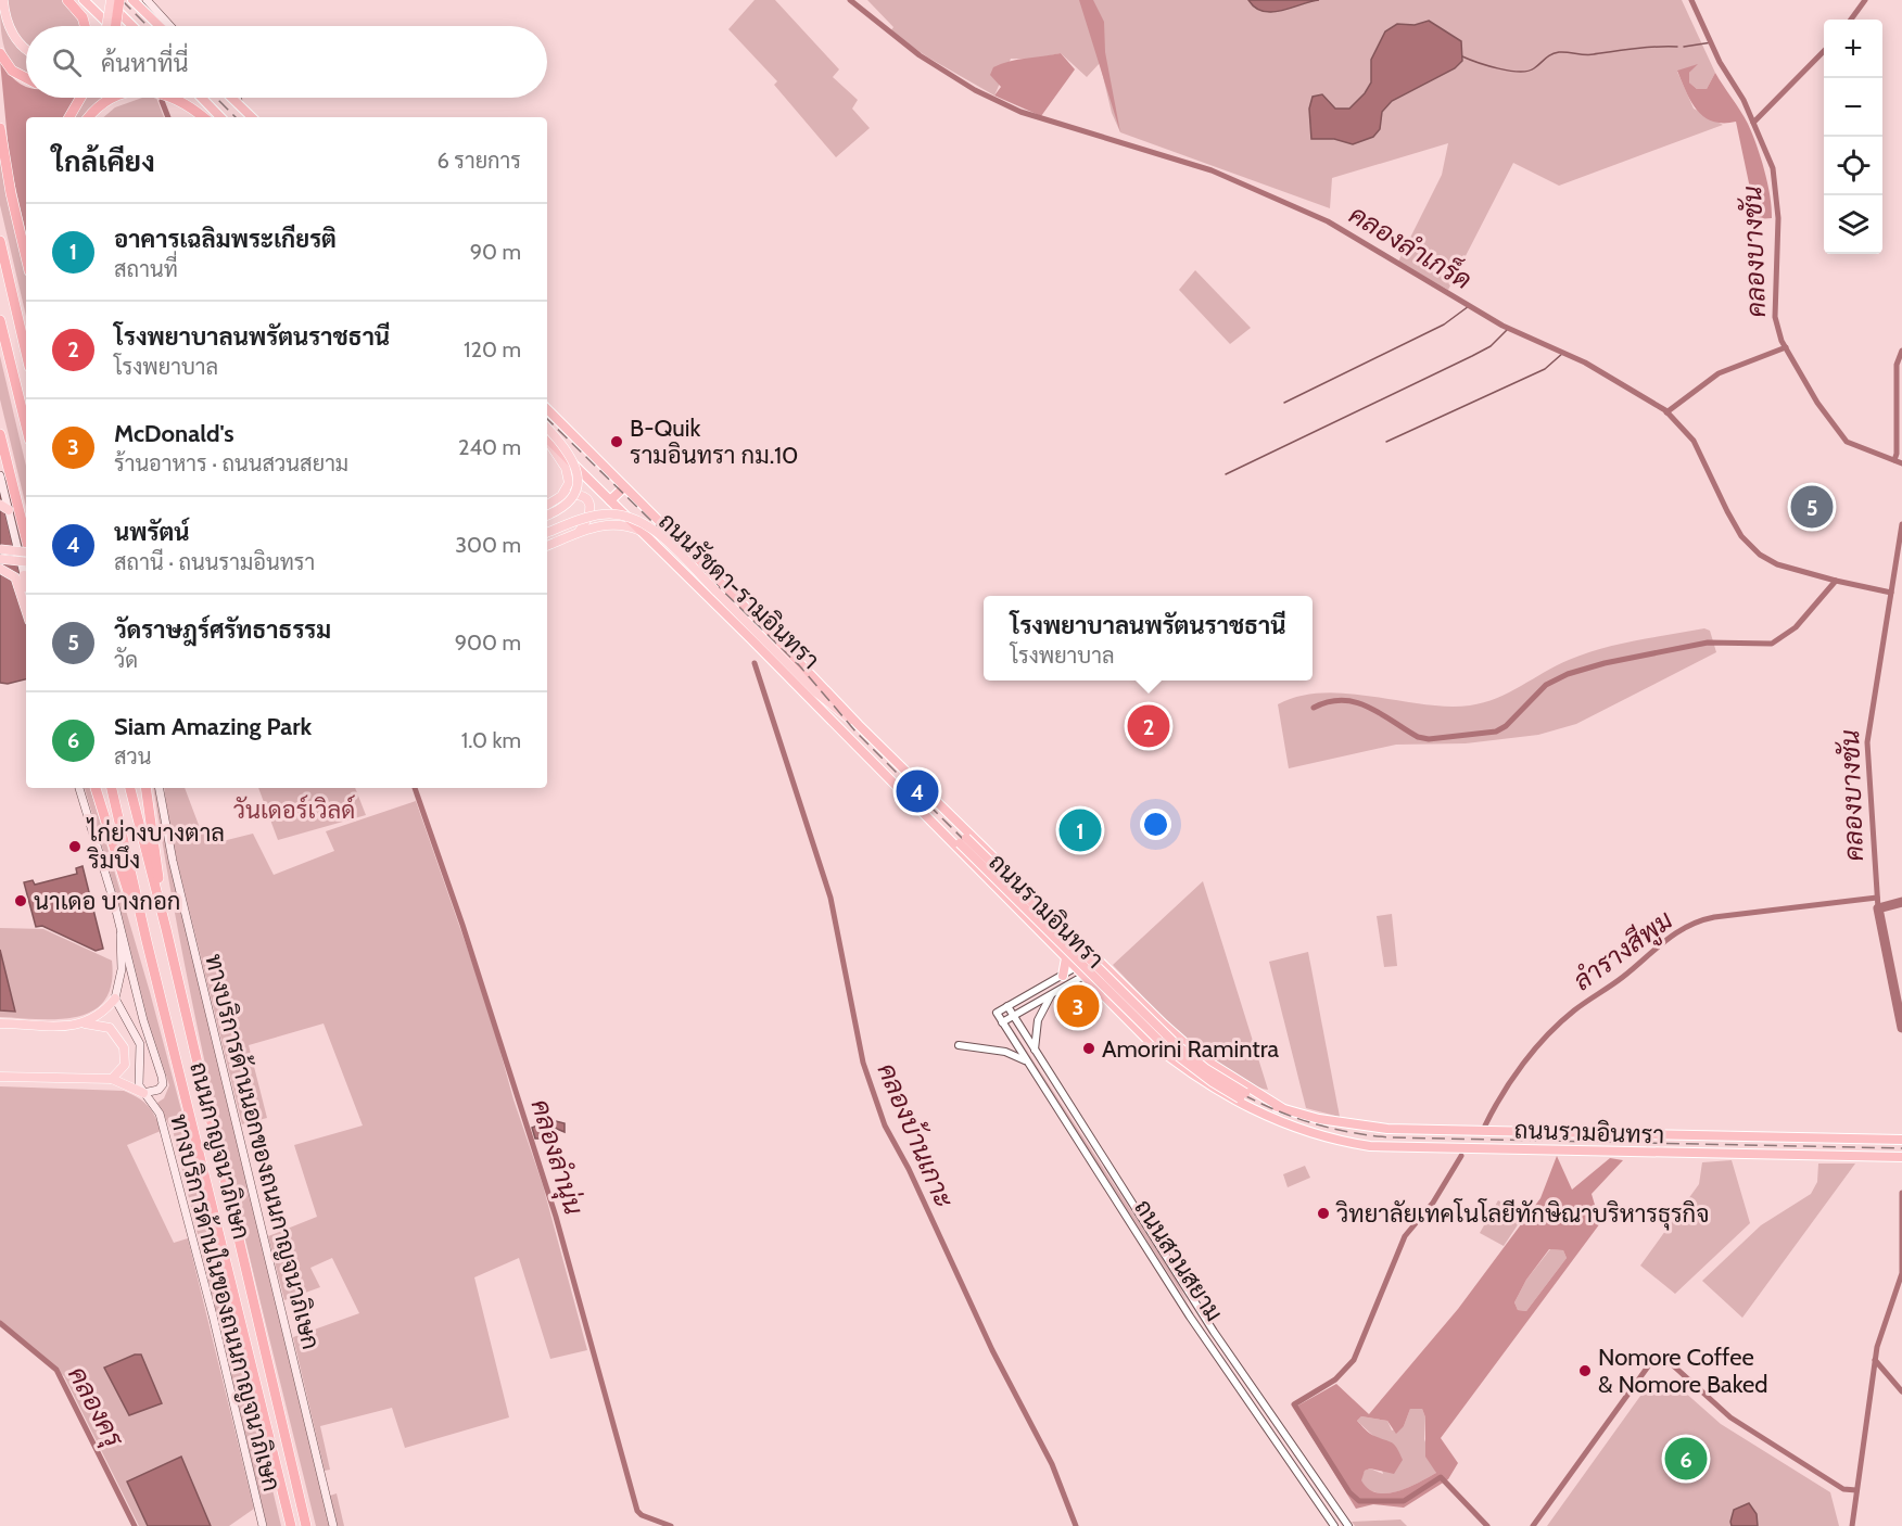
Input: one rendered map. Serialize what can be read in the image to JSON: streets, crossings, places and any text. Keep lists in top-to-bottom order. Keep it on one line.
{"streets":{"highway":["ถนนรามอินทรา","ถนนกาญจนาภิเษก"],"main road":["ถนนรัชดา-รามอินทรา","ทางบริการด้านนอกของถนนกาญจนาภิเษก","ทางบริการด้านในของถนนกาญจนาภิเษก"],"street":["ถนนสวนสยาม"]},"crossings":[["ถนนรัชดา-รามอินทรา","ถนนรามอินทรา"]],"water":["คลองลำเกร็ด","คลองบางชัน","ลำรางสีพูม","คลองบ้านเกาะ","คลองลำนุ่น","คลองครุ"],"parks":["วันเดอร์เวิลด์"],"places":["B-Quik รามอินทรา กม.10","ไก่ย่างบางตาล ริมบึง","นาเดอ บางกอก","Amorini Ramintra","วิทยาลัยเทคโนโลยีทักษิณาบริหารธุรกิจ","Nomore Coffee & Nomore Baked"],"page":{"map_buttons":["+","−"],"search":"ค้นหาที่นี่","heading":["ใกล้เคียง","6 รายการ"],"list":[{"mark":"1","name":"อาคารเฉลิมพระเกียรติ","note":"สถานที่","value":"90 m"},{"mark":"2","name":"โรงพยาบาลนพรัตนราชธานี","note":"โรงพยาบาล","value":"120 m"},{"mark":"3","name":"McDonald's","note":"ร้านอาหาร · ถนนสวนสยาม","value":"240 m"},{"mark":"4","name":"นพรัตน์","note":"สถานี · ถนนรามอินทรา","value":"300 m"},{"mark":"5","name":"วัดราษฎร์ศรัทธาธรรม","note":"วัด","value":"900 m"},{"mark":"6","name":"Siam Amazing Park","note":"สวน","value":"1.0 km"}],"pins":["5","2","4","1","3","6"],"popup":["โรงพยาบาลนพรัตนราชธานี","โรงพยาบาล"]}}
